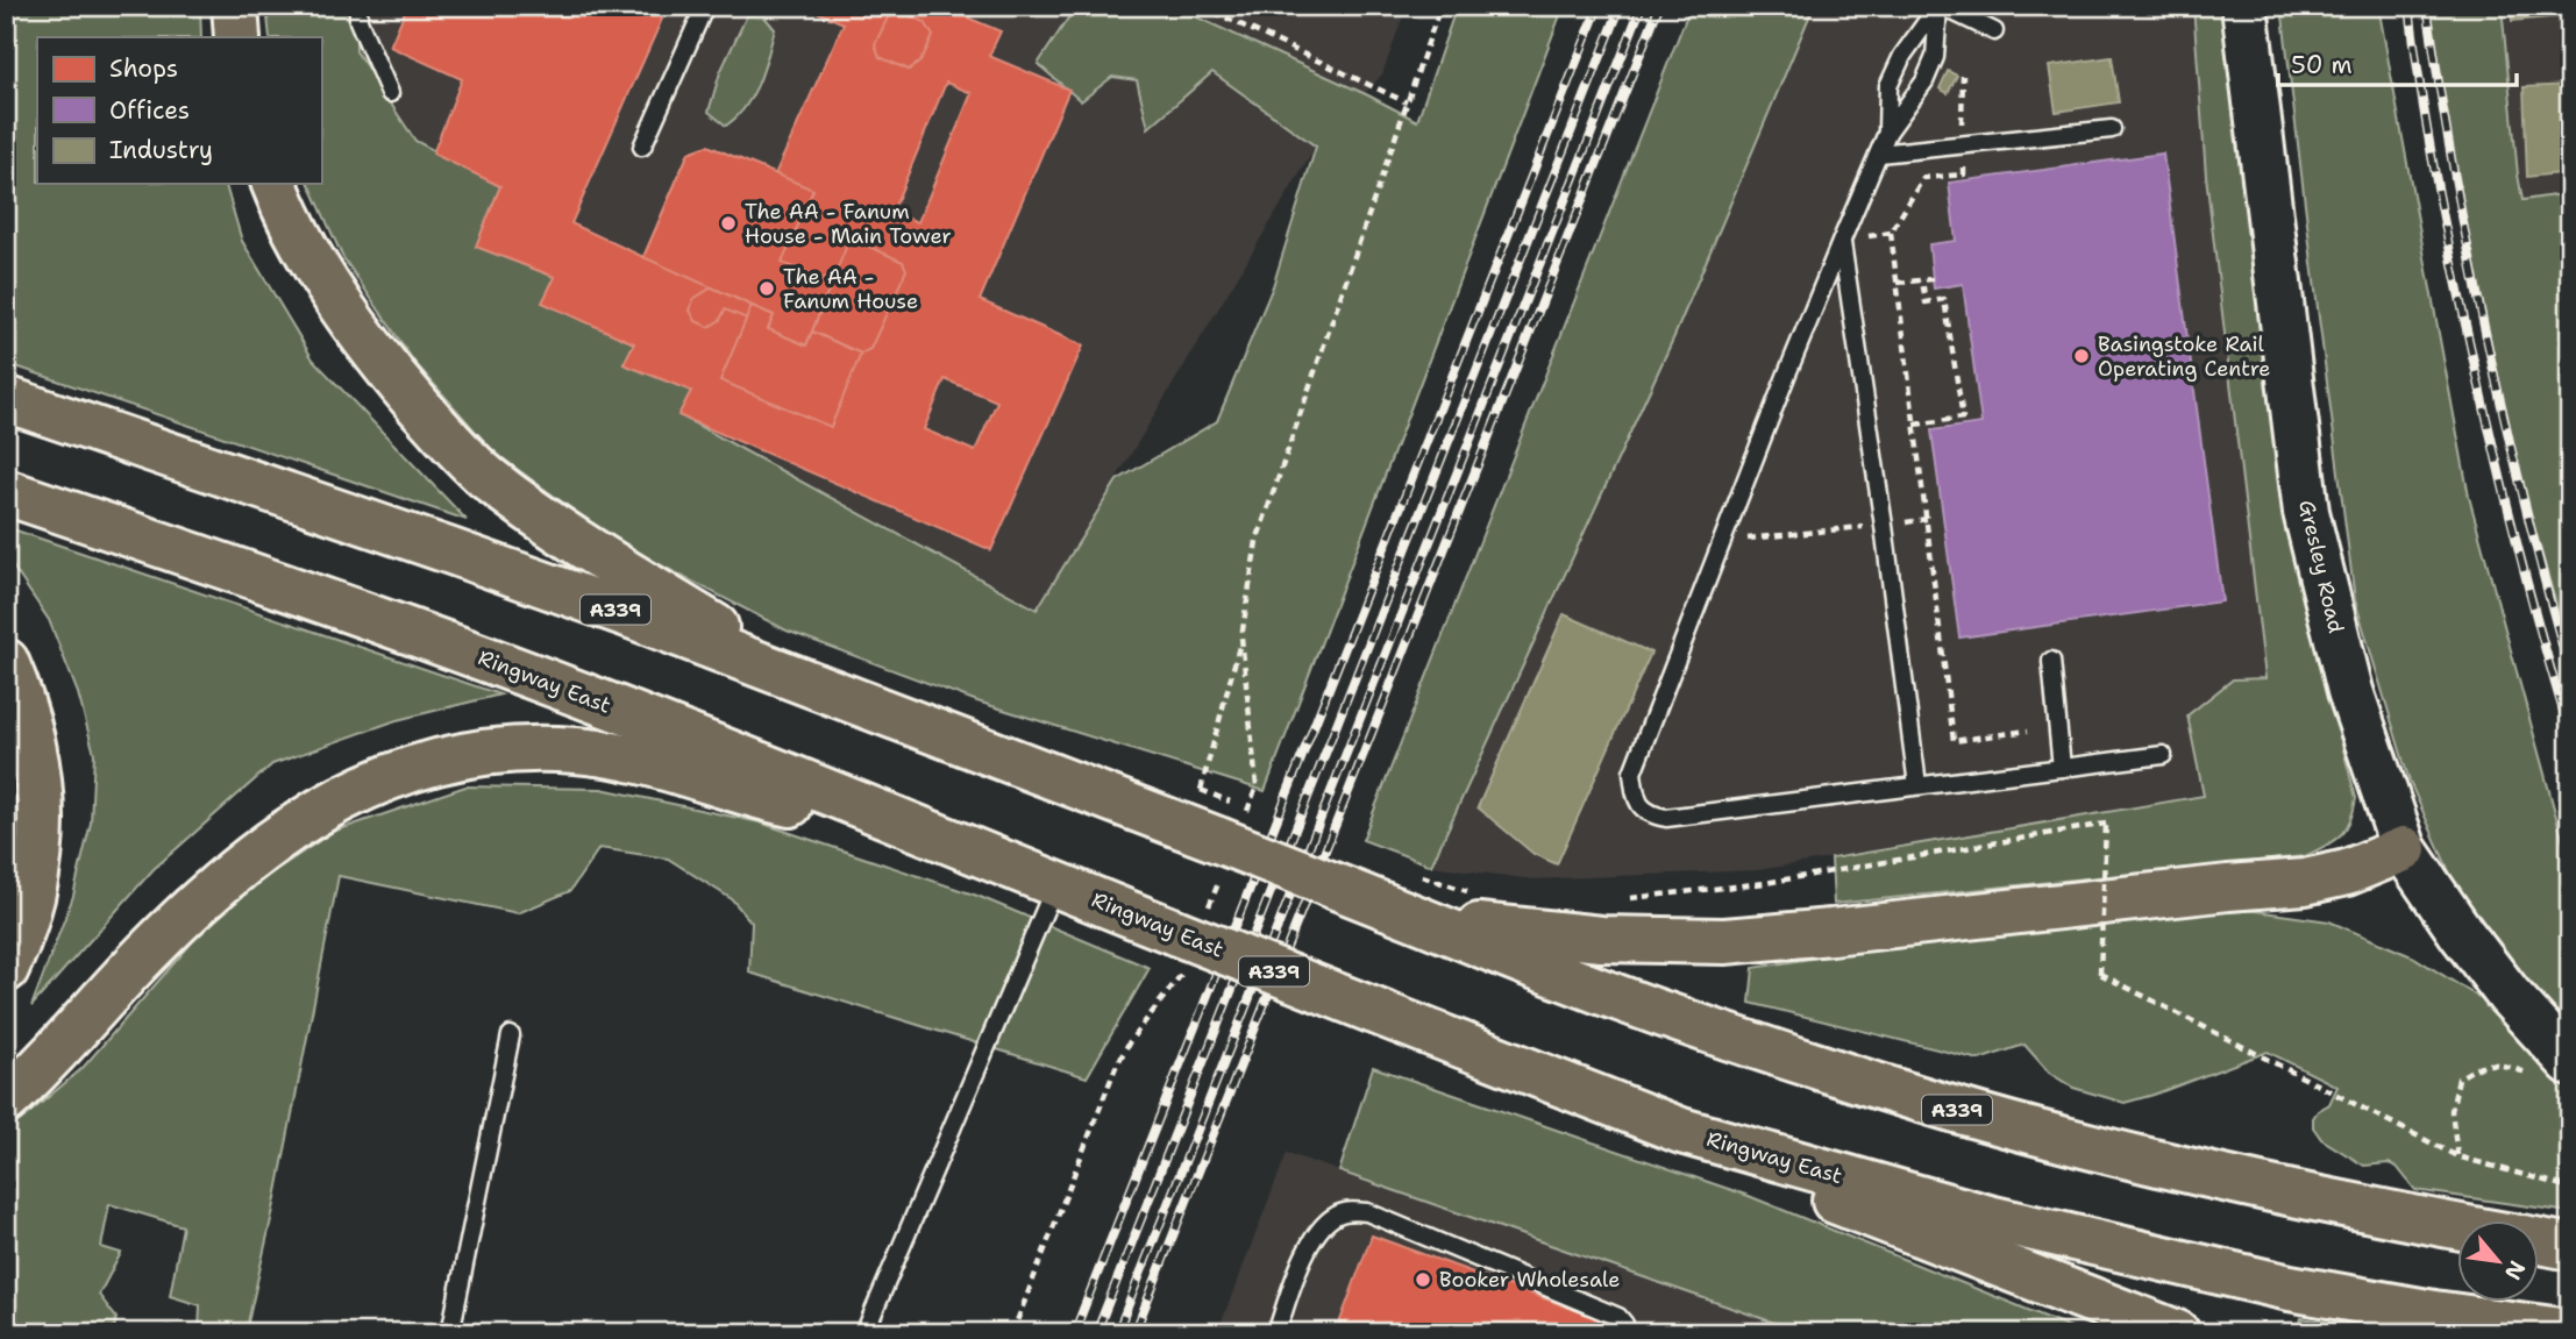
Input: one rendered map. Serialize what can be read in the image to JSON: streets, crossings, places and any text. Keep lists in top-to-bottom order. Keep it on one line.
{"streets":{"highway":["A339","Ringway East"],"street":["Gresley Road"]},"places":["The AA - Fanum House - Main Tower","The AA - Fanum House","Basingstoke Rail Operating Centre","Booker Wholesale"],"legend":["Shops","Offices","Industry"],"scale_bar":"50 m","north":"bottom right"}
